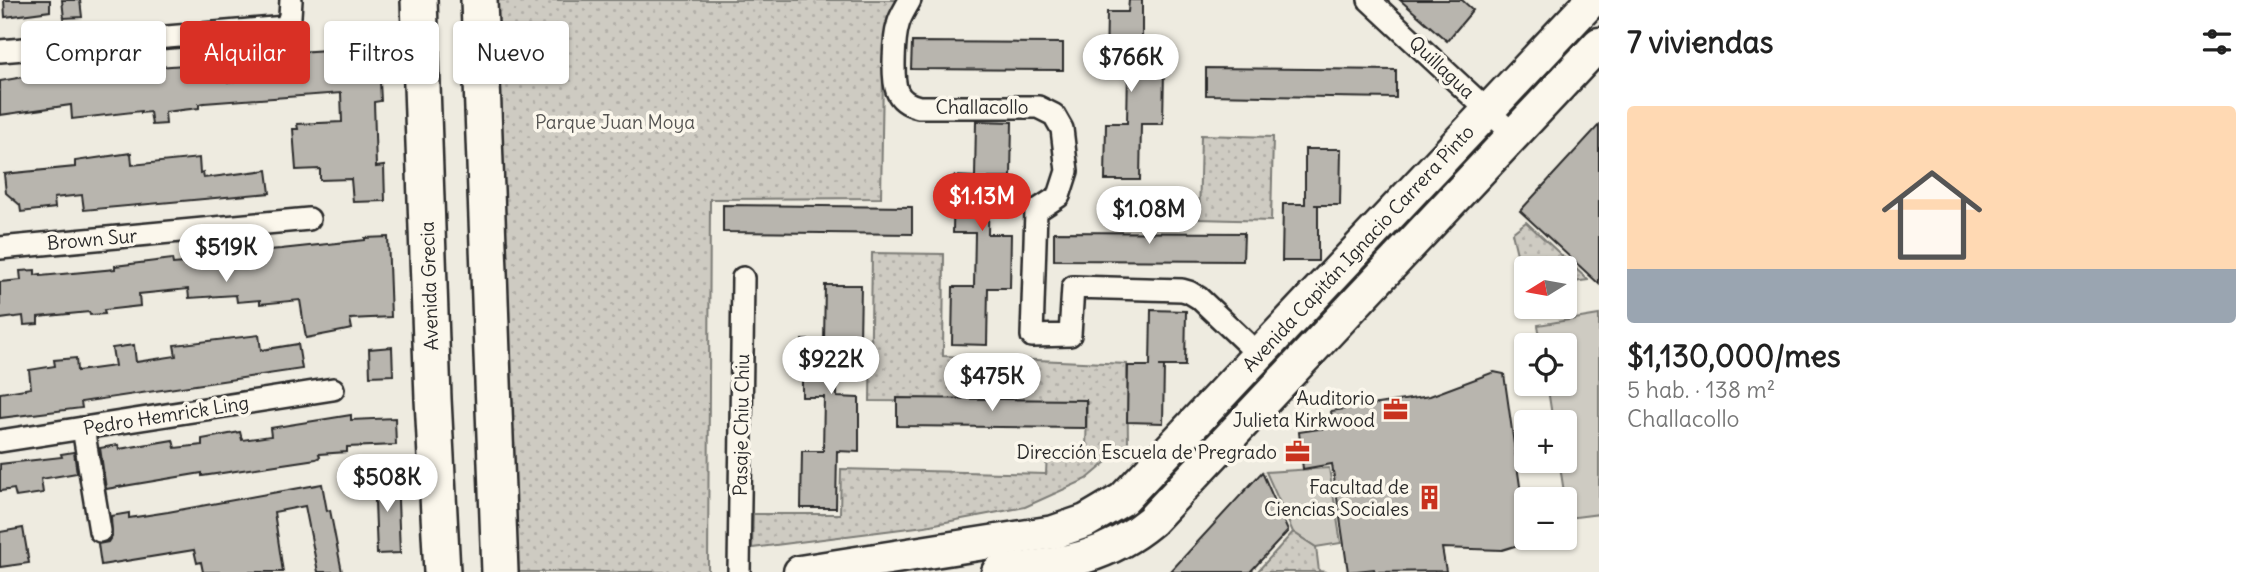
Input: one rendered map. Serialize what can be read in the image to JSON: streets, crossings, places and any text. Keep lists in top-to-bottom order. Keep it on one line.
{"streets":{"main road":["Avenida Grecia"],"street":["Quillagua","Challacollo","Brown Sur","Avenida Capitán Ignacio Carrera Pinto","Pedro Hemrick Ling","Pasaje Chiu Chiu"]},"crossings":[["Quillagua","Avenida Capitán Ignacio Carrera Pinto"],["Challacollo","Avenida Capitán Ignacio Carrera Pinto"]],"parks":["Parque Juan Moya"],"places":{"office":["Auditorio Julieta Kirkwood","Dirección Escuela de Pregrado"],"building":["Facultad de Ciencias Sociales"]},"north":"left","page":{"heading":"7 viviendas","chip":["Comprar","Alquilar","Filtros","Nuevo"],"price":["$766K","$1.13M","$1.08M","$519K","$922K","$475K","$508K"],"list":[{"name":"$1,130,000/mes","note":"5 hab. · 138 m² · Challacollo"}],"map_buttons":["+","−"]}}
